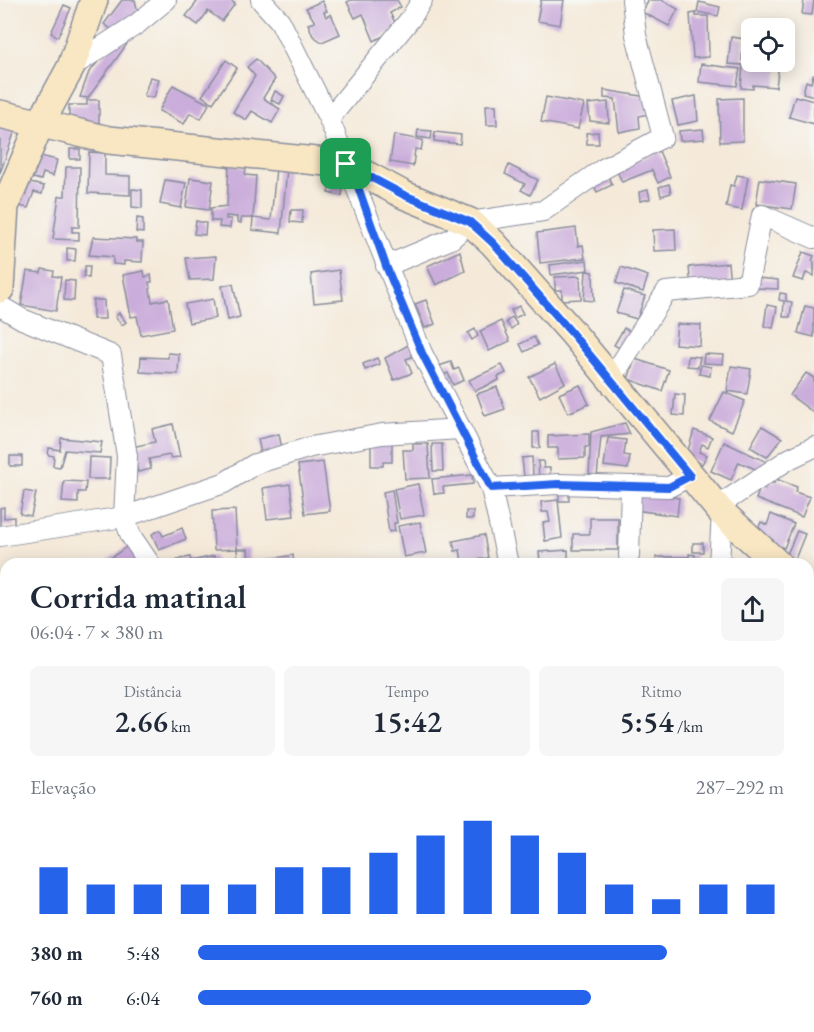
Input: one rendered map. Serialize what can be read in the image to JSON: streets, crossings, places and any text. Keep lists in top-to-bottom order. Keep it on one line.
{"page":{"heading":["Corrida matinal","06:04 · 7 × 380 m"],"stats":[["Distância","2.66 km"],["Tempo","15:42"],["Ritmo","5:54 /km"]],"chart":["Elevação","287–292 m"],"list":[{"name":"380 m","note":"5:48"},{"name":"760 m","note":"6:04"}]}}
